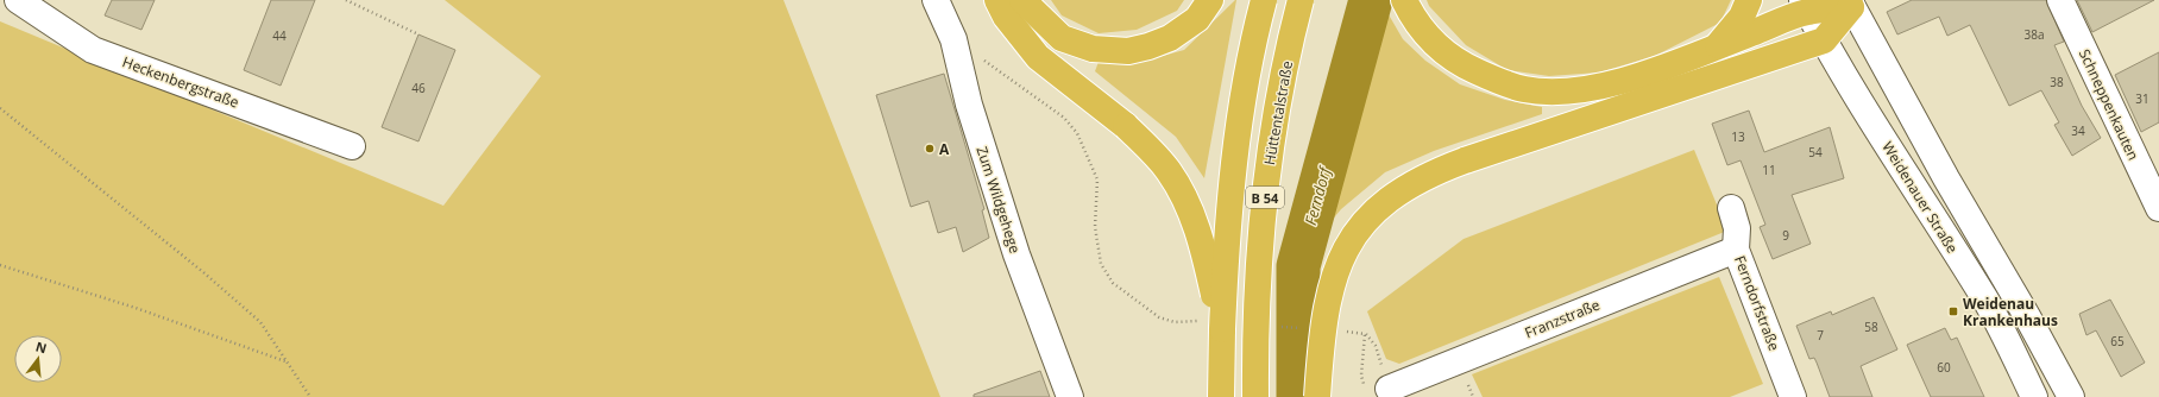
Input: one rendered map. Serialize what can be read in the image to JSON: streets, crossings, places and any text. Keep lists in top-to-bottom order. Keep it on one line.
{"streets":{"highway":["Hüttentalstraße","B 54"],"street":["Heckenbergstraße","Schneppenkauten","Weidenauer Straße","Zum Wildgehege","Ferndorfstraße","Franzstraße"]},"crossings":[["Ferndorfstraße","Franzstraße"]],"water":["Ferndorf"],"places":{"other":["A"],"transit":["Weidenau Krankenhaus"]},"house_numbers":["38a","44","38","46","31","34","13","54","11","9","58","7","65","60"],"north":"top"}
